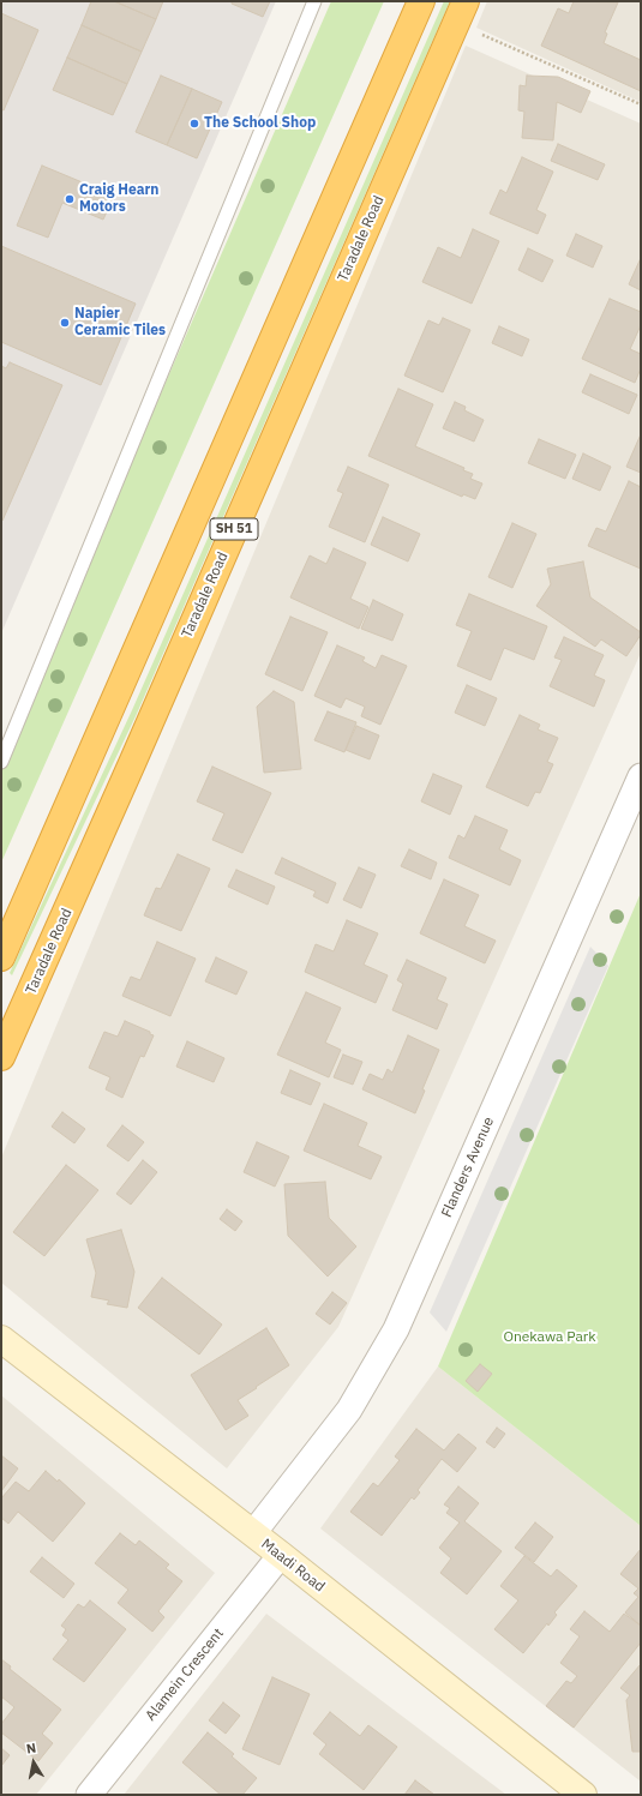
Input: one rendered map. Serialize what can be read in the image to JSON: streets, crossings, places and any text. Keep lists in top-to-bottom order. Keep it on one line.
{"streets":{"highway":["Taradale Road","SH 51"],"main road":["Maadi Road"],"street":["Flanders Avenue","Alamein Crescent"]},"crossings":[["Flanders Avenue","Maadi Road"],["Maadi Road","Alamein Crescent"]],"parks":["Onekawa Park"],"places":["The School Shop","Craig Hearn Motors","Napier Ceramic Tiles"],"north":"top"}
